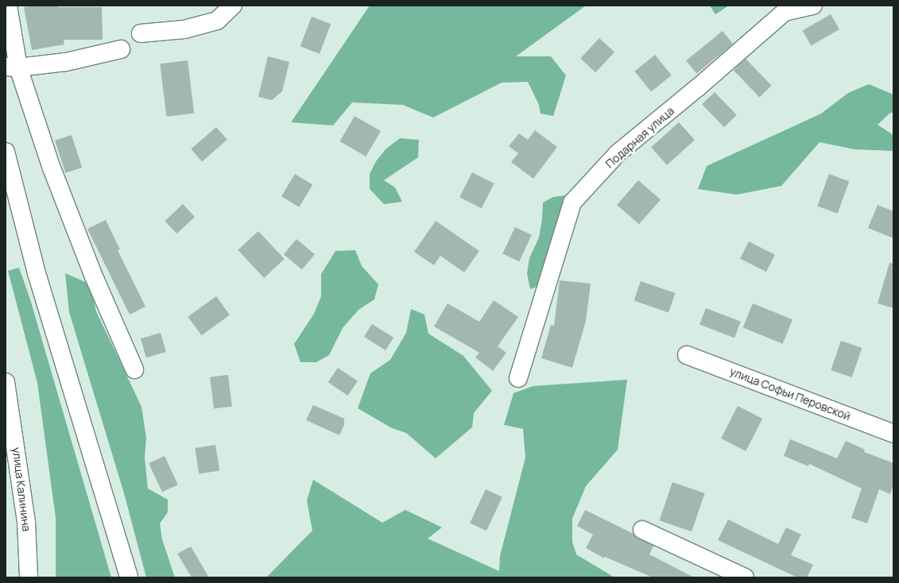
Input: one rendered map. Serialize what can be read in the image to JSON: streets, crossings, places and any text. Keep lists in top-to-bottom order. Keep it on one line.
{"streets":{"street":["Подарная улица","улица Софьи Перовской","улица Калинина"]}}
